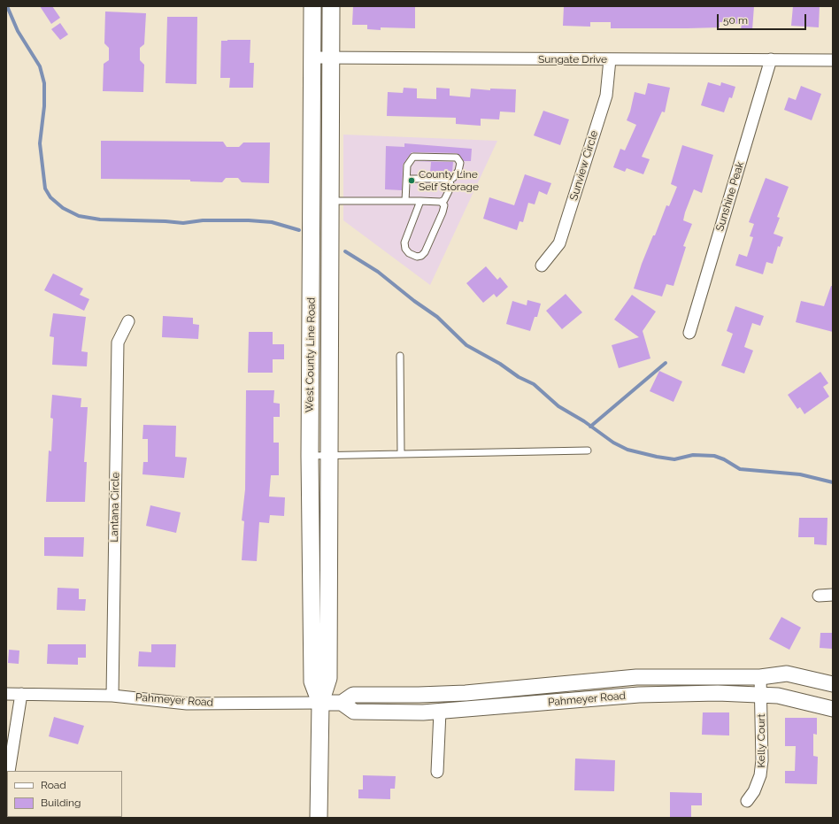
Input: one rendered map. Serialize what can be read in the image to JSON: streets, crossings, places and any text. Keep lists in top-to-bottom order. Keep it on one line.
{"streets":{"main road":["West County Line Road"],"street":["Sungate Drive","Sunview Circle","Sunshine Peak","Lantana Circle","Pahmeyer Road","Kelly Court"]},"crossings":[["Sungate Drive","Sunview Circle"],["Sungate Drive","Sunshine Peak"],["Sungate Drive","West County Line Road"],["West County Line Road","Pahmeyer Road"],["Lantana Circle","Pahmeyer Road"],["Pahmeyer Road","Kelly Court"]],"places":["County Line Self Storage"],"legend":["Road","Building"],"scale_bar":"50 m"}
